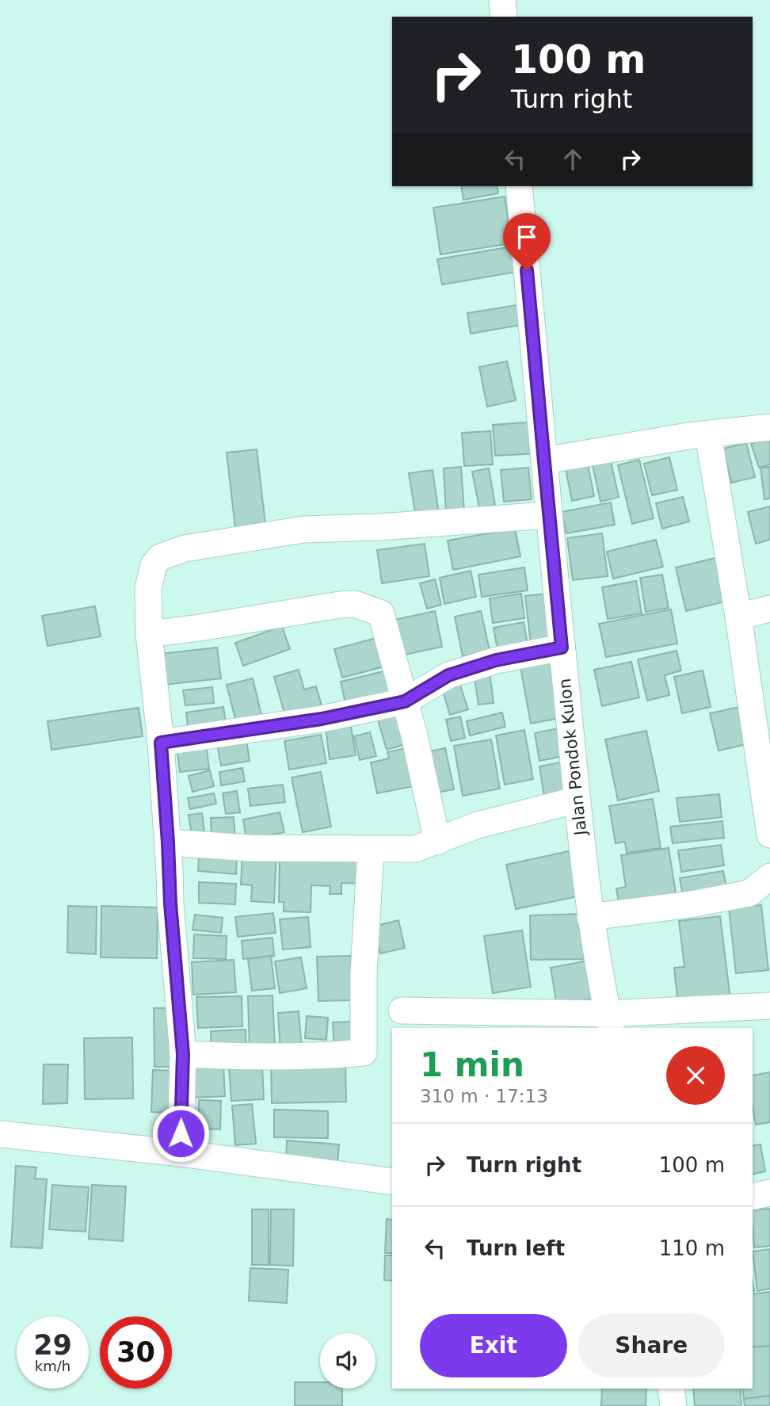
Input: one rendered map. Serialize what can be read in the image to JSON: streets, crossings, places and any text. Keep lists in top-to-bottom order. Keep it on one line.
{"streets":{"street":["Jalan Pondok Kulon"]},"page":{"turn":["100 m","Turn right"],"heading":["1 min","310 m · 17:13"],"list":[{"name":"Turn right","value":"100 m"},{"name":"Turn left","value":"110 m"}],"buttons":["Exit","Share"],"speed":"29 km/h","limit":"30"}}
